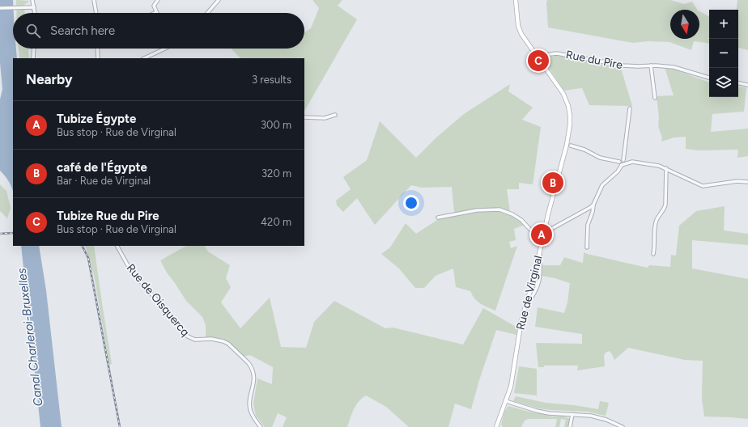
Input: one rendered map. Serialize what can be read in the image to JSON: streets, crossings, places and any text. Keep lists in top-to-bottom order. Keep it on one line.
{"streets":{"street":["Rue du Pire","Rue de Virginal","Rue de Oisquercq"]},"crossings":[["Rue du Pire","Rue de Virginal"]],"water":["Canal Charleroi-Bruxelles"],"north":"bottom","page":{"map_buttons":["+","−"],"search":"Search here","pins":["C","B","A"],"heading":["Nearby","3 results"],"list":[{"mark":"A","name":"Tubize Égypte","note":"Bus stop · Rue de Virginal","value":"300 m"},{"mark":"B","name":"café de l'Égypte","note":"Bar · Rue de Virginal","value":"320 m"},{"mark":"C","name":"Tubize Rue du Pire","note":"Bus stop · Rue de Virginal","value":"420 m"}]}}
